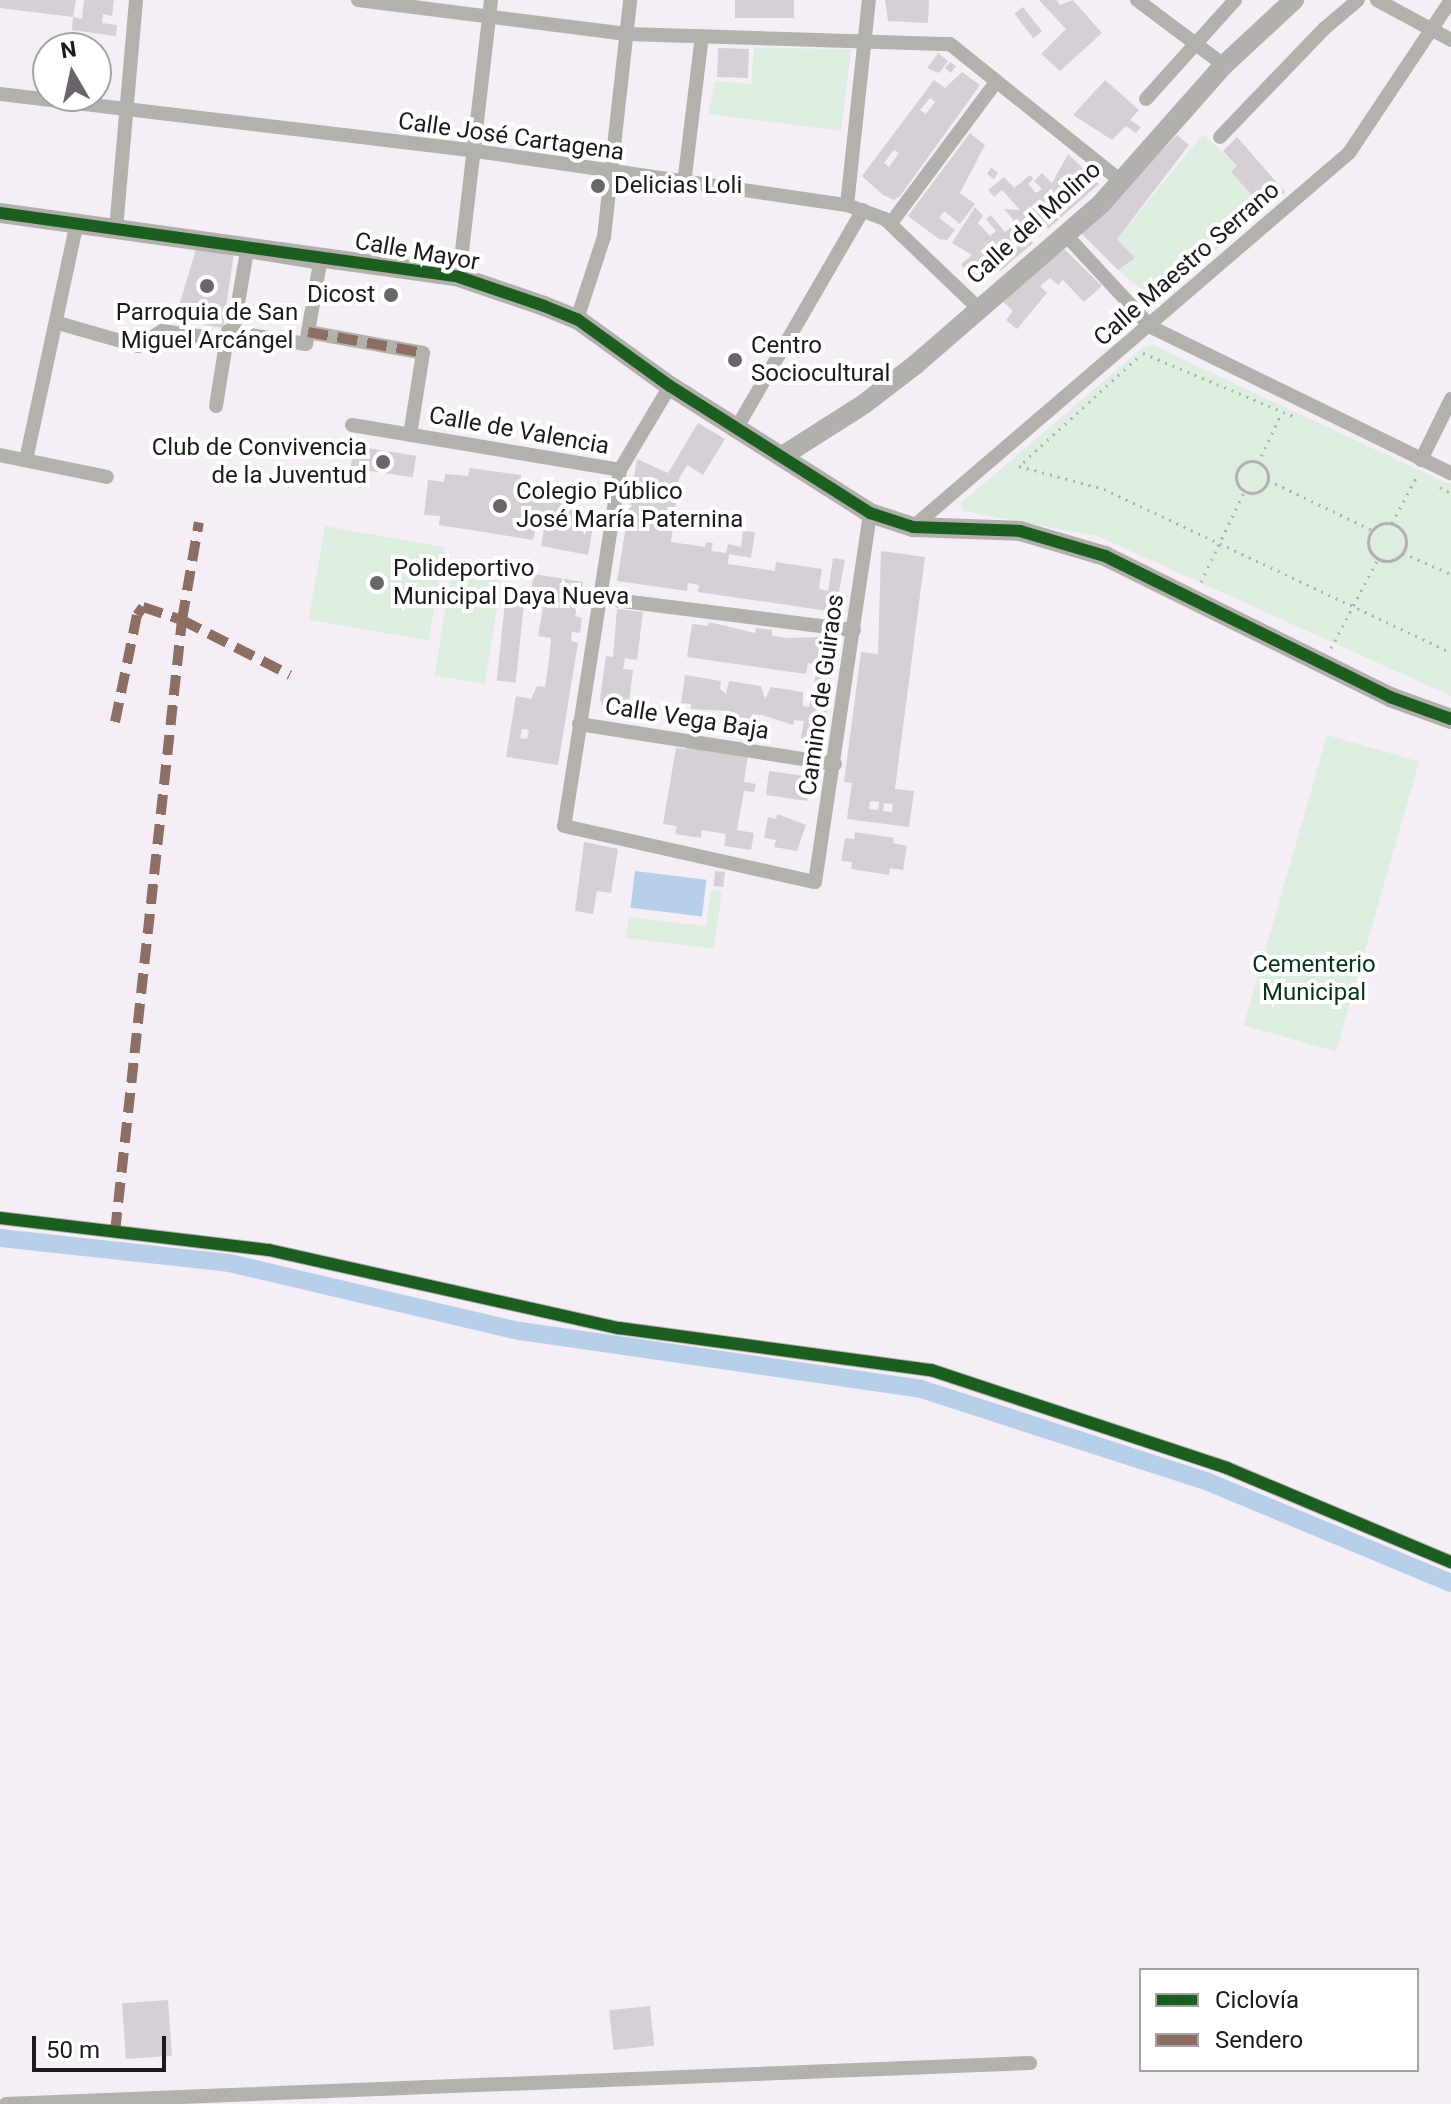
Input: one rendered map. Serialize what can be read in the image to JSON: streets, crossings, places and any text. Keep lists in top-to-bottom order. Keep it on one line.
{"streets":{"street":["Calle José Cartagena","Calle del Molino","Calle Mayor","Calle Maestro Serrano","Calle de Valencia","Camino de Guiraos","Calle Vega Baja"]},"crossings":[["Calle José Cartagena","Calle del Molino"],["Calle del Molino","Calle Mayor"],["Calle Mayor","Calle Maestro Serrano"],["Calle Mayor","Camino de Guiraos"],["Camino de Guiraos","Calle Vega Baja"]],"parks":["Cementerio Municipal"],"places":["Delicias Loli","Parroquia de San Miguel Arcángel","Dicost","Centro Sociocultural","Club de Convivencia de la Juventud","Colegio Público José María Paternina","Polideportivo Municipal Daya Nueva"],"legend":["Ciclovía","Sendero"],"scale_bar":"50 m","north":"top"}
